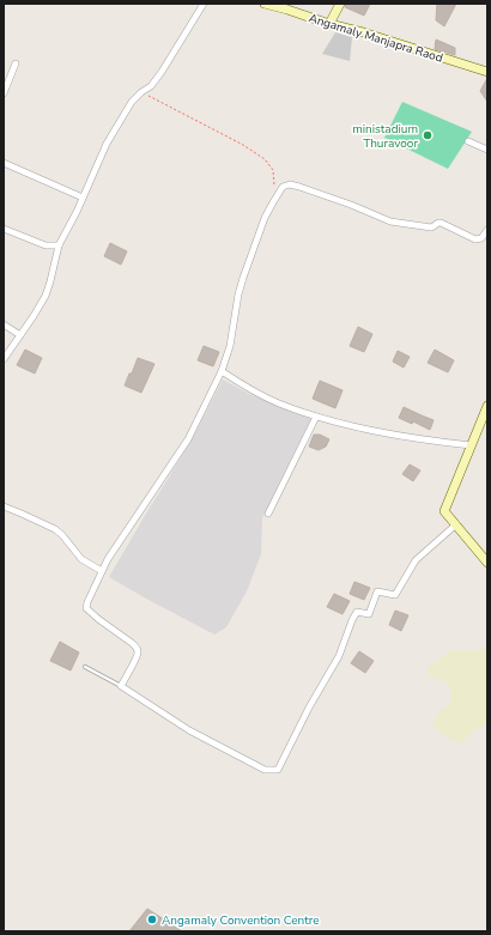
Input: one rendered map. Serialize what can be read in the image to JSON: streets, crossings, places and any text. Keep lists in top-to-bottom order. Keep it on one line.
{"streets":{"main road":["Angamaly Manjapra Raod"]},"places":["ministadium Thuravoor","Angamaly Convention Centre"]}
